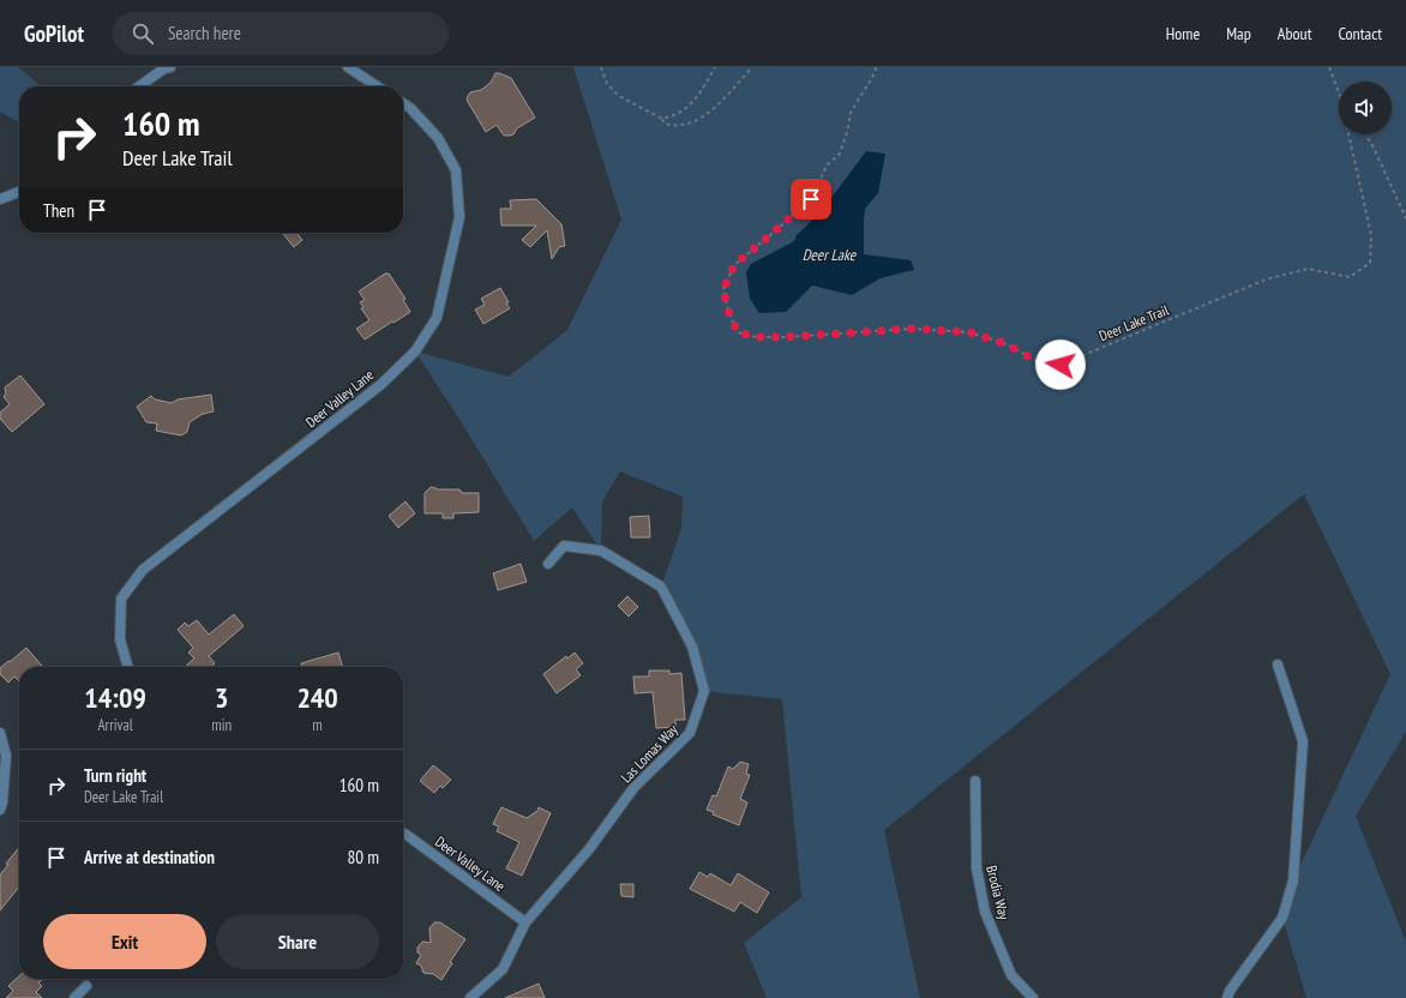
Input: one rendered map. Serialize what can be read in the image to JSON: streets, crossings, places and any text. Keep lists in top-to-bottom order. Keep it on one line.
{"streets":{"street":["Deer Valley Lane","Las Lomas Way","Brodia Way"],"path":["Deer Lake Trail"]},"crossings":[["Deer Valley Lane","Las Lomas Way"]],"water":["Deer Lake"],"page":{"header":"GoPilot","search":"Search here","nav":["Home","Map","About","Contact"],"turn":["160 m","Deer Lake Trail"],"then":"Then","eta":["14:09","Arrival","3","min","240","m"],"list":[{"name":"Turn right","note":"Deer Lake Trail","value":"160 m"},{"name":"Arrive at destination","value":"80 m"}],"buttons":["Exit","Share"]}}
